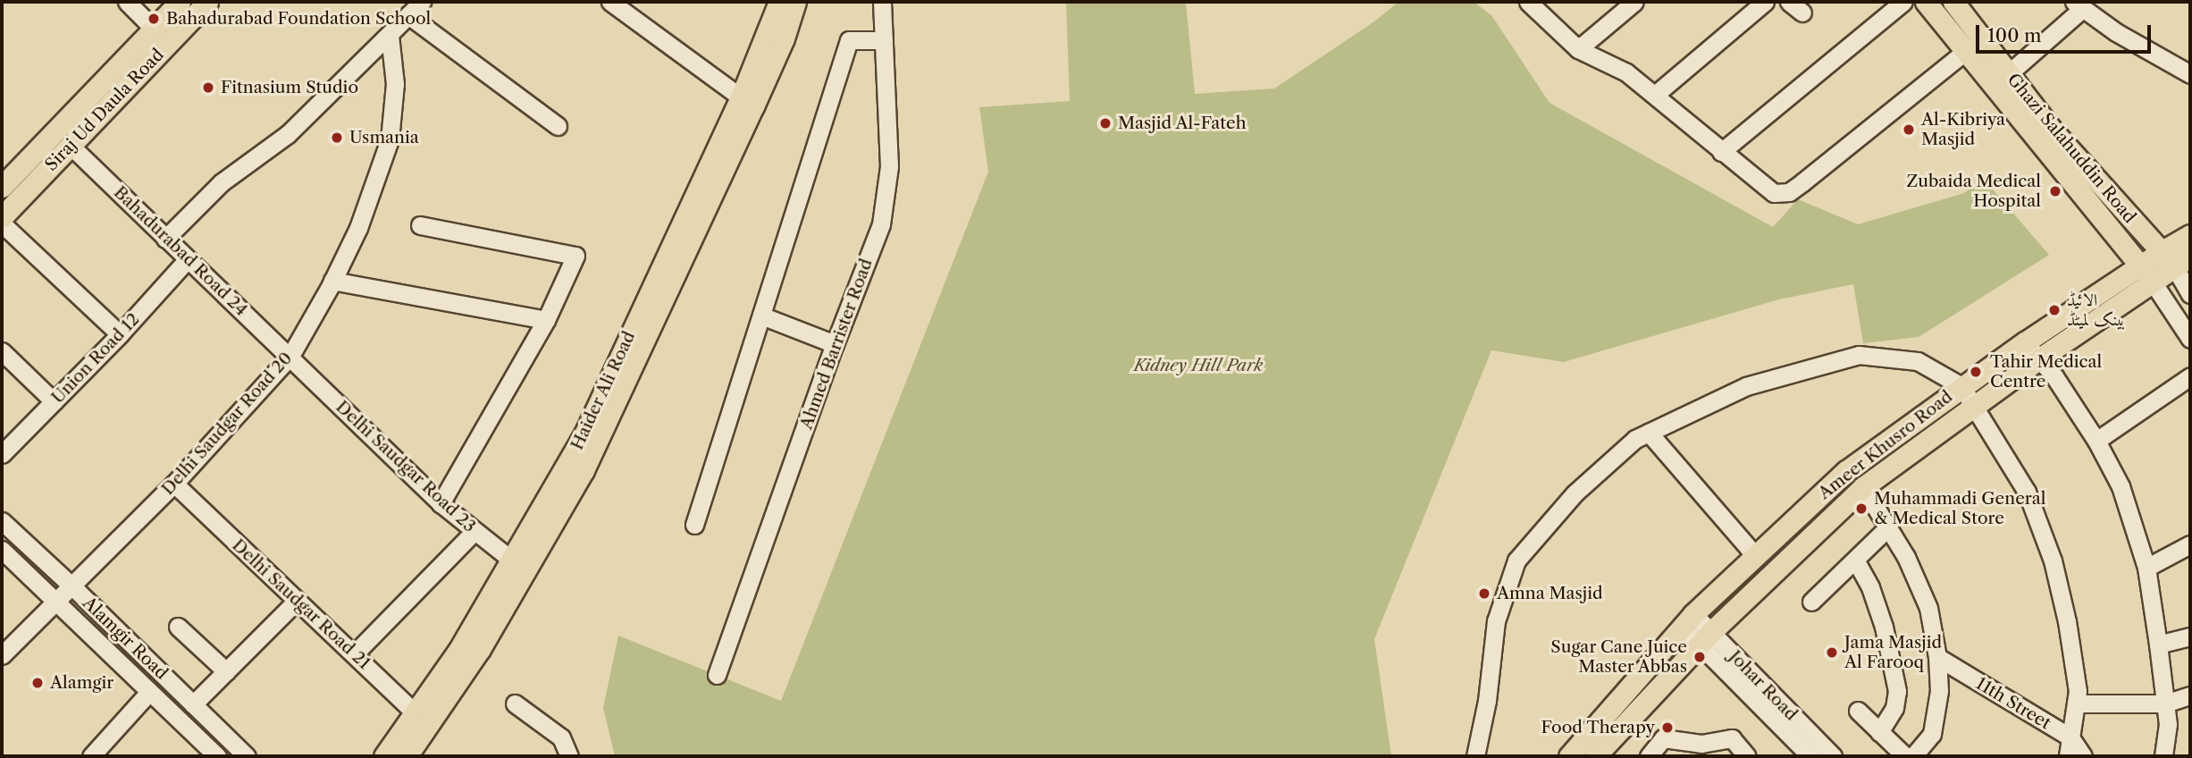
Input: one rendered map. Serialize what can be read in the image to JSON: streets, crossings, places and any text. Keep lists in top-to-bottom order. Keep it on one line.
{"streets":{"main road":["Siraj Ud Daula Road","Ghazi Salahuddin Road","Haider Ali Road","Ameer Khusro Road"],"street":["Bahadurabad Road 24","Ahmed Barrister Road","Union Road 12","Delhi Saudgar Road 20","Delhi Saudgar Road 23","Delhi Saudgar Road 21","Alamgir Road","Johar Road","11th Street"]},"crossings":[["Siraj Ud Daula Road","Bahadurabad Road 24"],["Ghazi Salahuddin Road","Ameer Khusro Road"],["Bahadurabad Road 24","Union Road 12"],["Bahadurabad Road 24","Delhi Saudgar Road 20"],["Bahadurabad Road 24","Delhi Saudgar Road 23"],["Haider Ali Road","Delhi Saudgar Road 23"],["Haider Ali Road","Delhi Saudgar Road 21"],["Delhi Saudgar Road 20","Delhi Saudgar Road 23"],["Delhi Saudgar Road 20","Delhi Saudgar Road 21"],["Delhi Saudgar Road 20","Alamgir Road"],["Ameer Khusro Road","Johar Road"]],"parks":["Kidney Hill Park"],"places":["Bahadurabad Foundation School","Fitnasium Studio","Masjid Al-Fateh","Al-Kibriya Masjid","Usmania","Zubaida Medical Hospital","الائیڈ بینک لمیٹڈ","Tahir Medical Centre","Muhammadi General & Medical Store","Amna Masjid","Jama Masjid Al Farooq","Sugar Cane Juice Master Abbas","Alamgir","Food Therapy"],"scale_bar":"100 m"}
